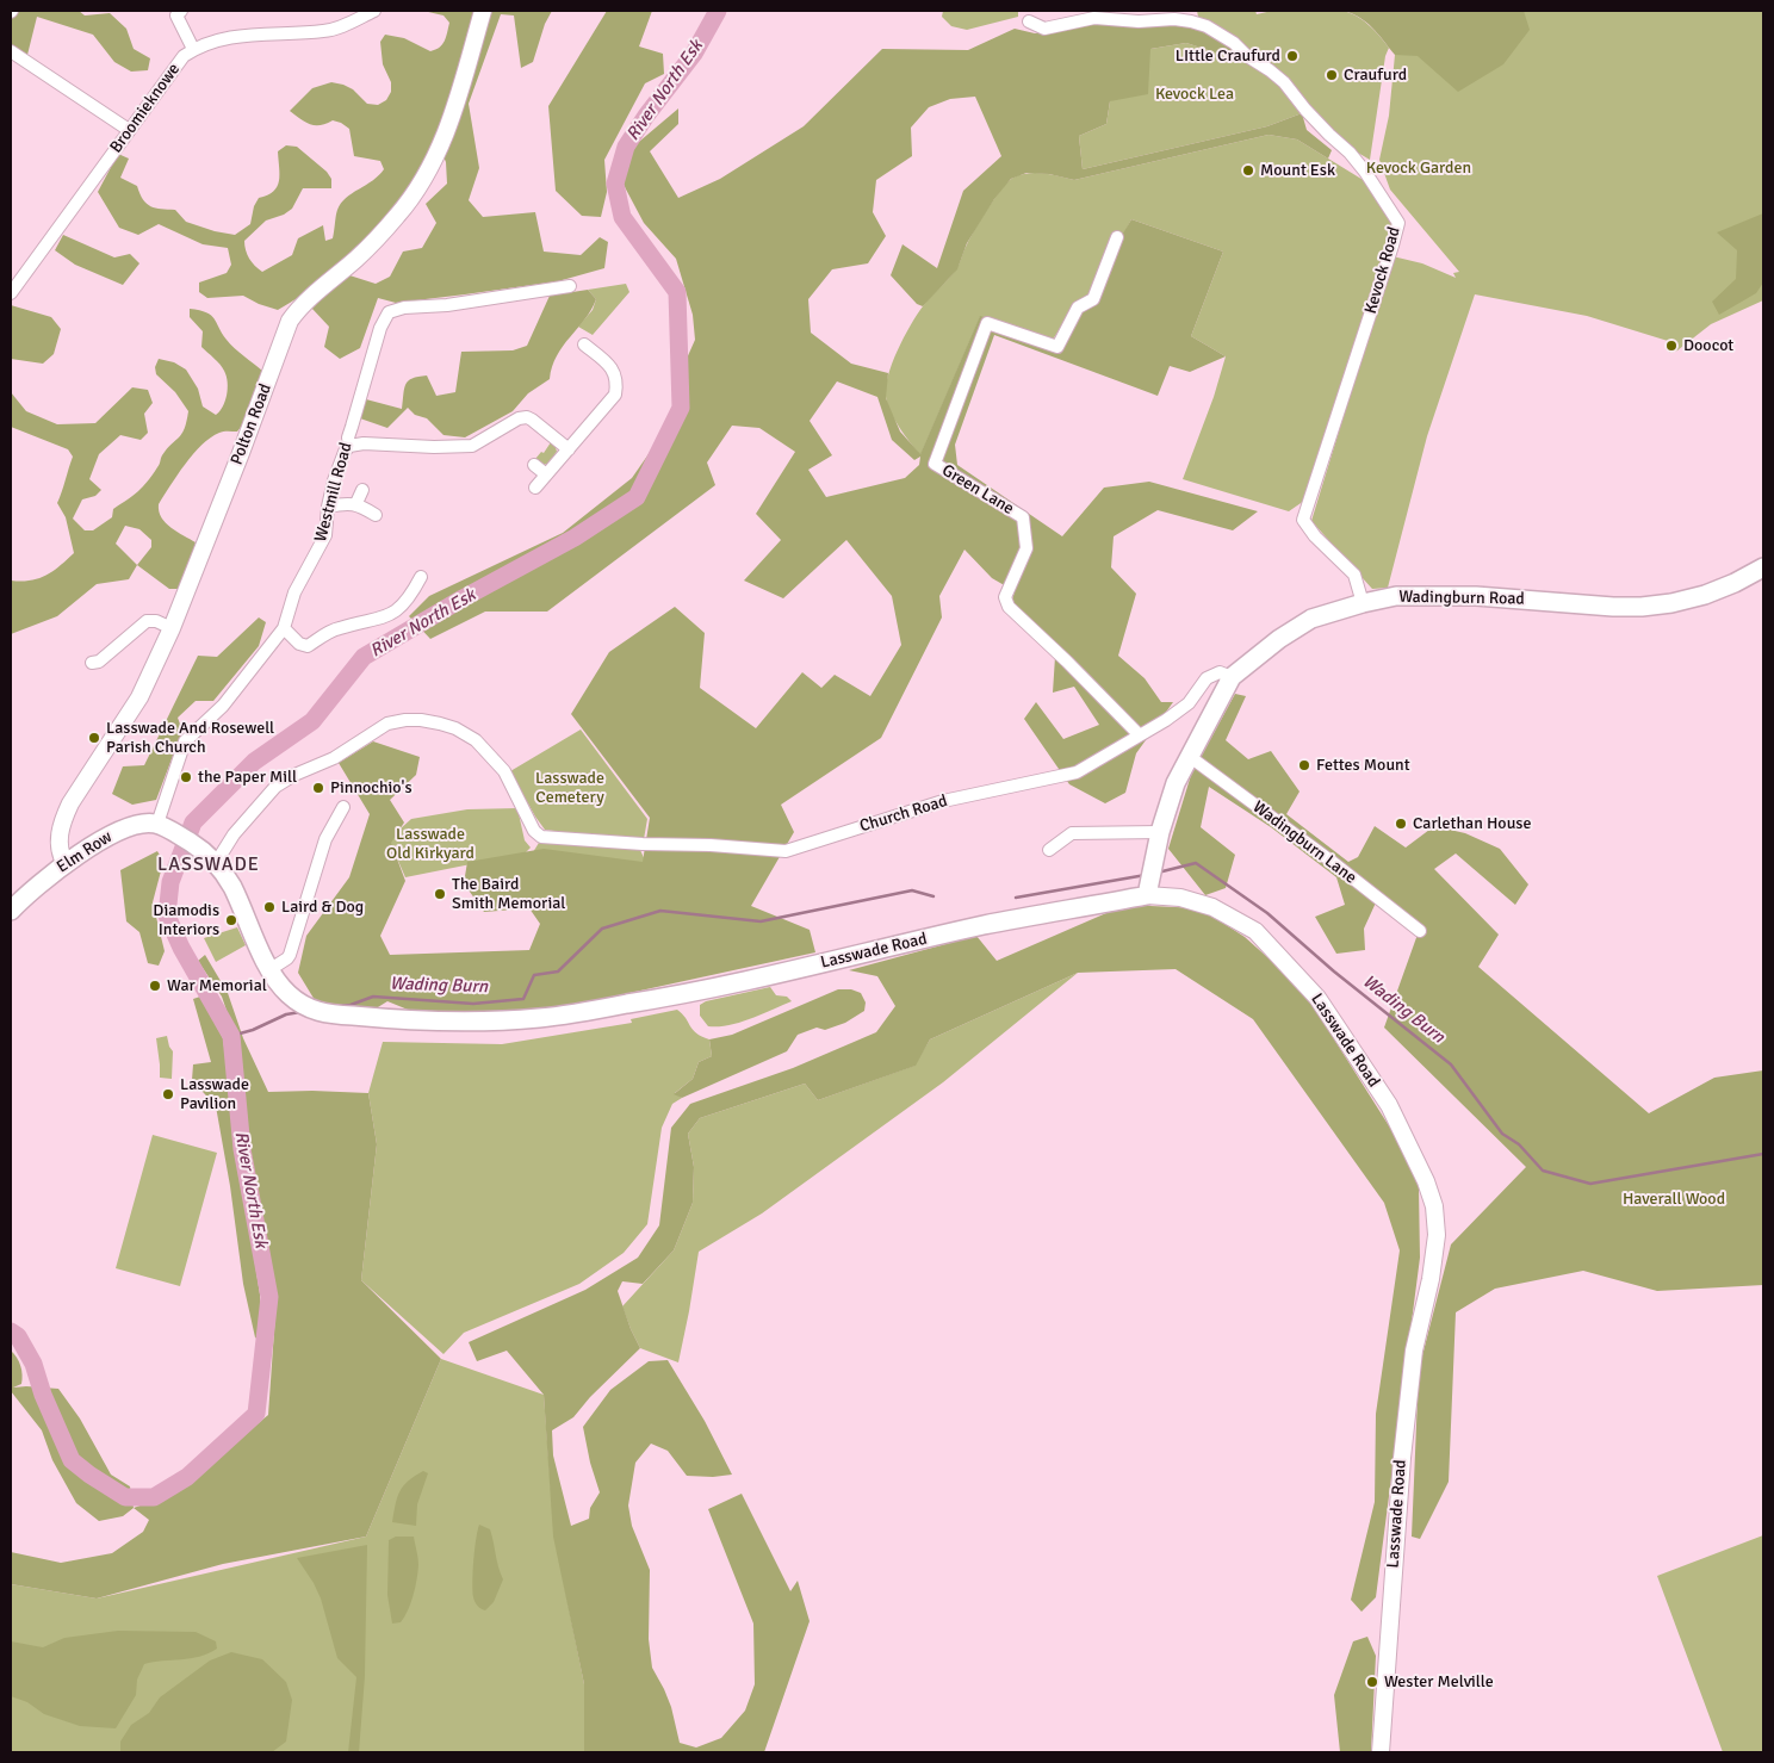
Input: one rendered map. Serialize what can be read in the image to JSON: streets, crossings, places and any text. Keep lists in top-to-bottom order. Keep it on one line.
{"streets":{"main road":["Wadingburn Road","Elm Row","Lasswade Road"],"street":["Broomieknowe","Kevock Road","Polton Road","Green Lane","Westmill Road","Church Road","Wadingburn Lane"]},"crossings":[["Kevock Road","Wadingburn Road"],["Polton Road","Elm Row"],["Green Lane","Church Road"],["Westmill Road","Elm Row"],["Wadingburn Road","Church Road"],["Wadingburn Road","Wadingburn Lane"],["Wadingburn Road","Lasswade Road"]],"districts":["LASSWADE"],"water":["River North Esk","Wading Burn"],"parks":["Kevock Lea","Kevock Garden","Lasswade Cemetery","Lasswade Old Kirkyard","Haverall Wood"],"places":["LIttle Craufurd","Craufurd","Mount Esk","Doocot","Lasswade And Rosewell Parish Church","Fettes Mount","the Paper Mill","Pinnochio's","Carlethan House","The Baird Smith Memorial","Laird & Dog","Diamodis Interiors","War Memorial","Lasswade Pavilion","Wester Melville"]}
